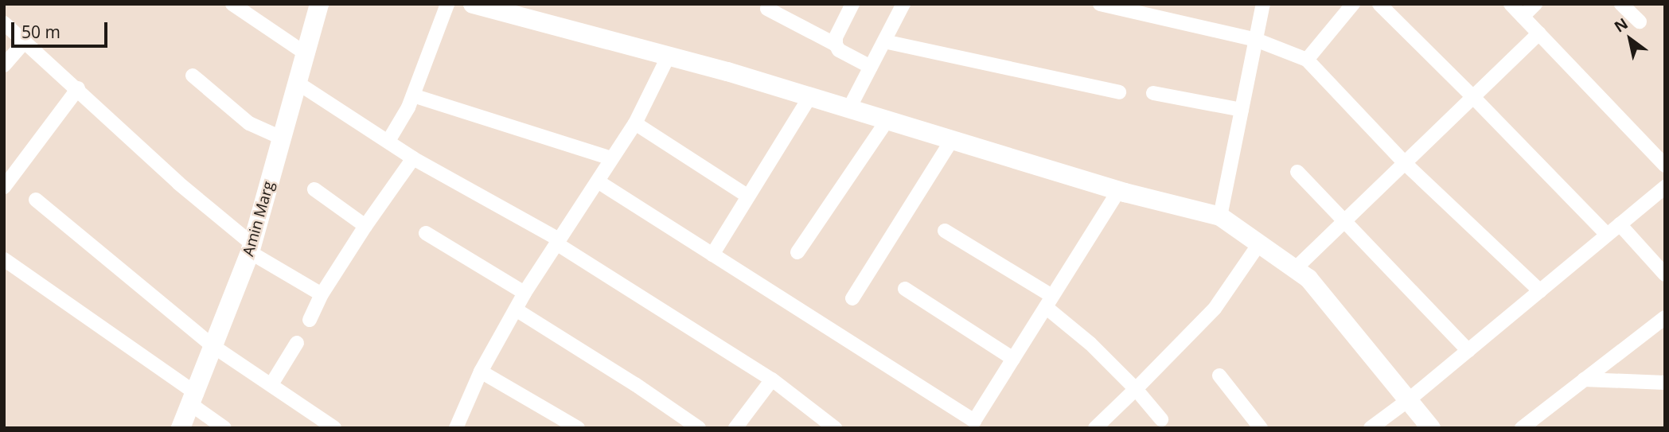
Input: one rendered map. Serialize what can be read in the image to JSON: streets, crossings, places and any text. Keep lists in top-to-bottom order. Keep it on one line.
{"streets":{"main road":["Amin Marg"]},"scale_bar":"50 m","north":"top left"}
